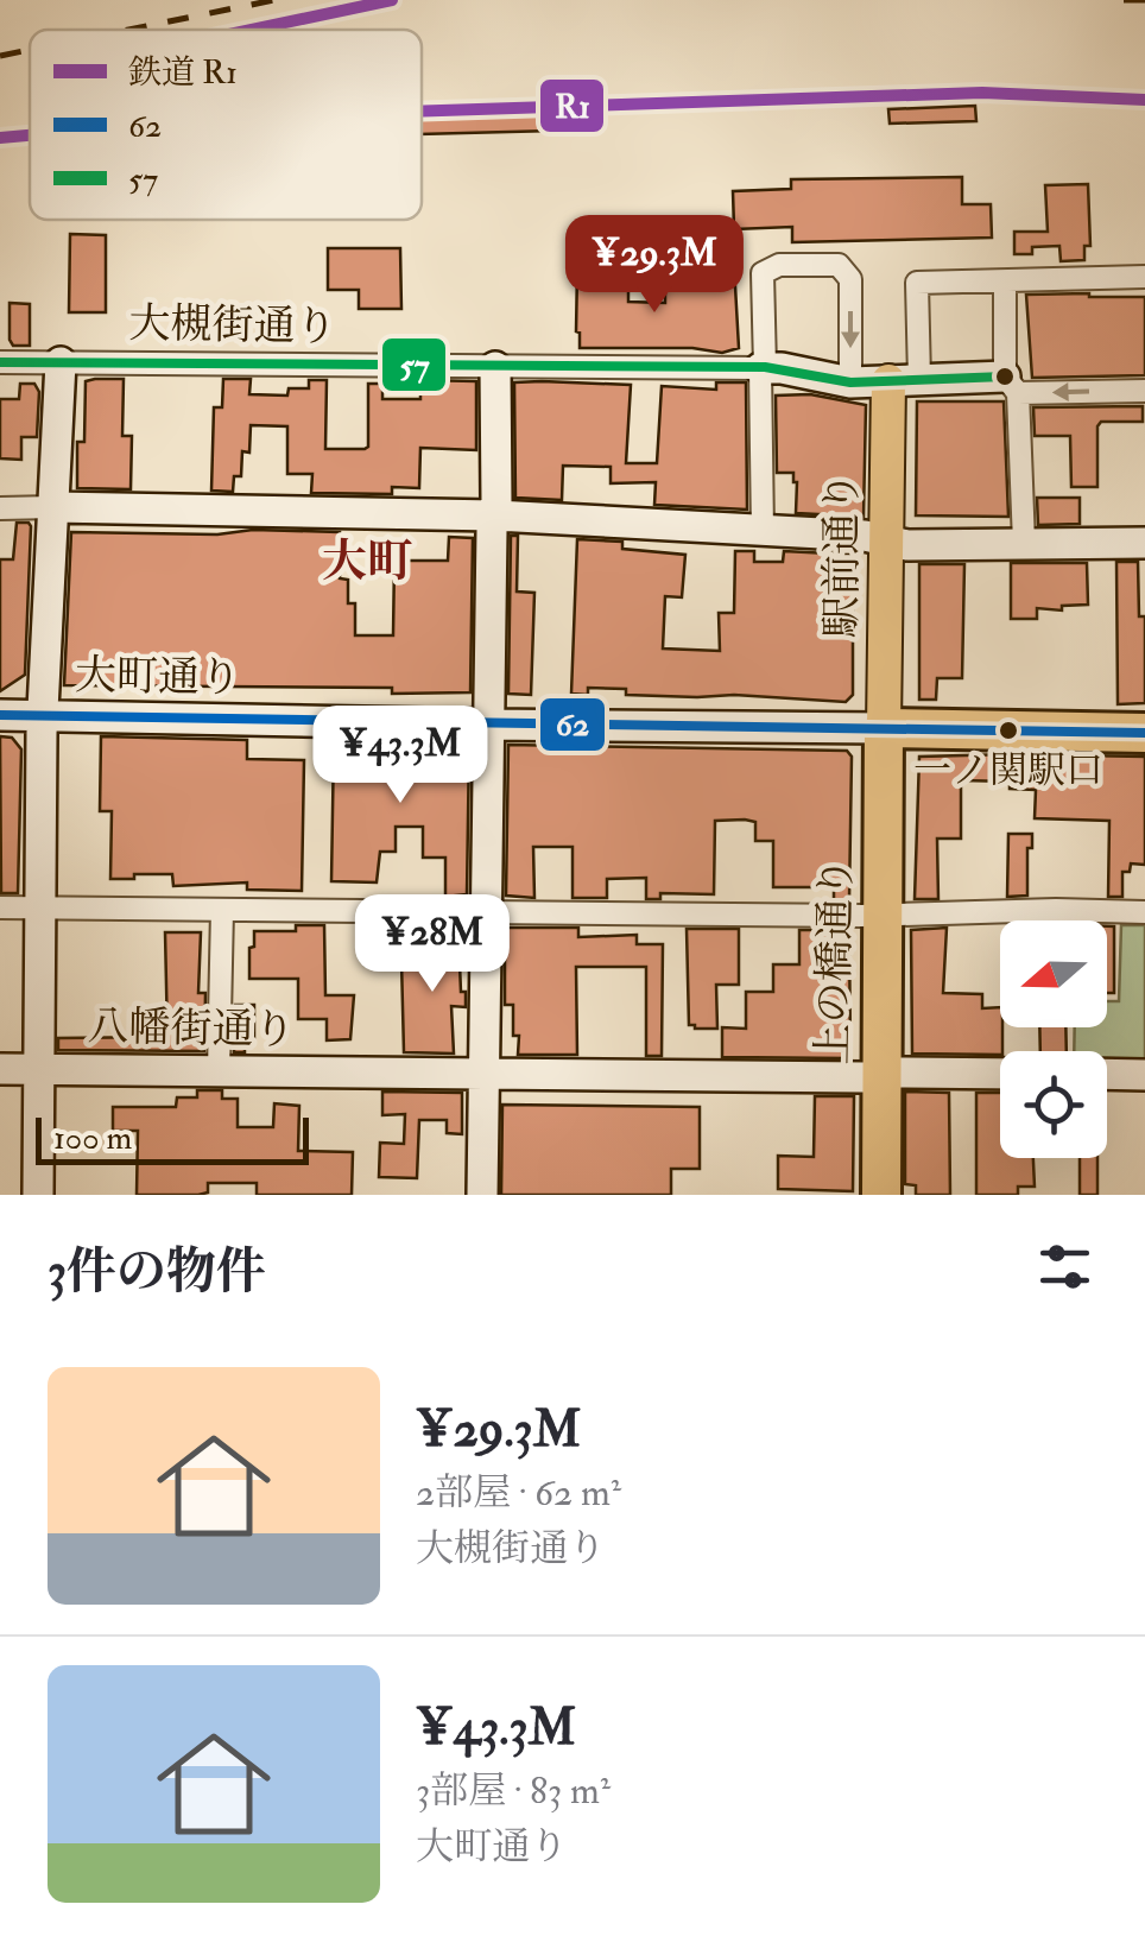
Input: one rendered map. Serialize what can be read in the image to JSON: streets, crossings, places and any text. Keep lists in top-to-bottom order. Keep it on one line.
{"streets":{"highway":["上の橋通り"],"main road":["駅前通り"],"street":["大槻街通り","大町通り","八幡街通り"]},"crossings":[["駅前通り","大町通り"],["駅前通り","上の橋通り"],["大町通り","上の橋通り"],["上の橋通り","八幡街通り"]],"districts":["大町"],"places":["一ノ関駅口"],"lines":["rail line R1","transit line 57","transit line 62"],"legend":["鉄道 R1","62","57"],"scale_bar":"100 m","north":"left","page":{"price":["¥29.3M","¥43.3M","¥28M"],"scale":"100 m","heading":"3件の物件","list":[{"name":"¥29.3M","note":"2部屋 · 62 m² · 大槻街通り"},{"name":"¥43.3M","note":"3部屋 · 83 m² · 大町通り"}]}}
